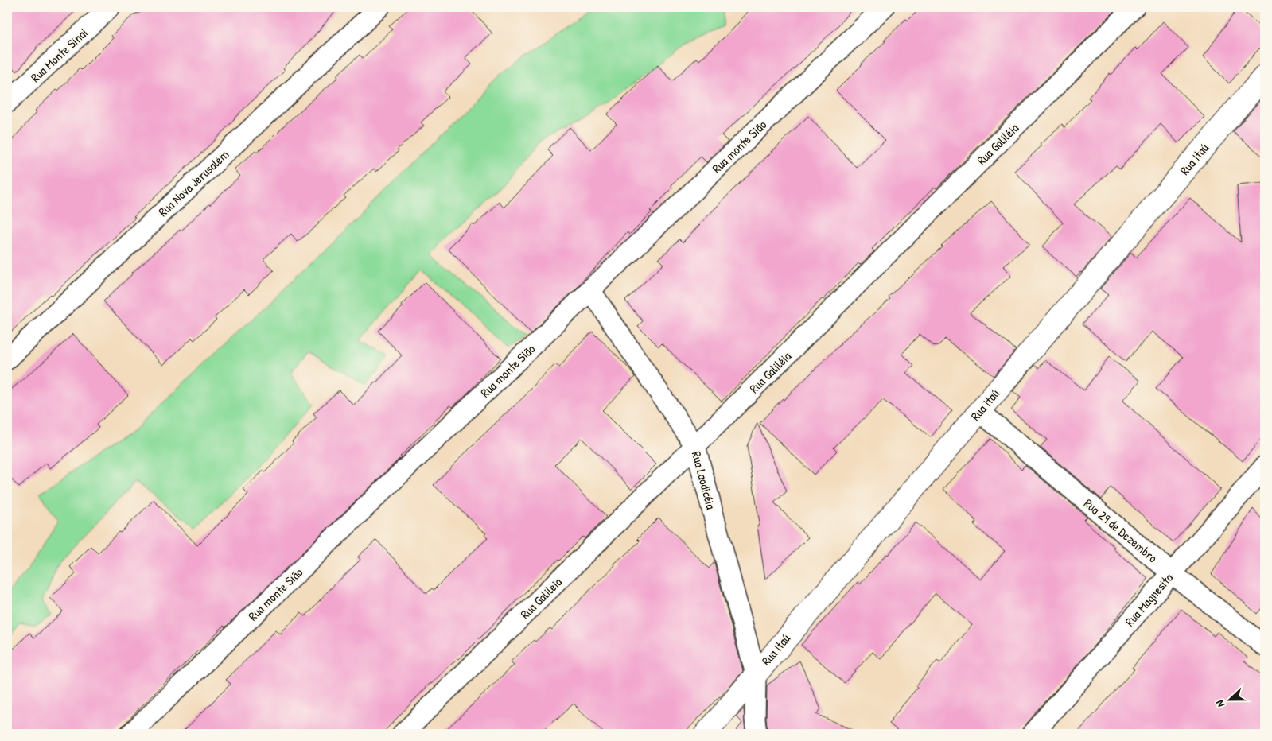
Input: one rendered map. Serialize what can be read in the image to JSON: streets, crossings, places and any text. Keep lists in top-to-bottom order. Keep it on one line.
{"streets":{"street":["Rua Monte Sinai","Rua Galiléia","Rua monte Sião","Rua Itaú","Rua Nova Jerusalém","Rua Laodicéia","Rua 29 de Dezembro","Rua Magnesita"]},"crossings":[["Rua Galiléia","Rua Laodicéia"],["Rua monte Sião","Rua Laodicéia"],["Rua Itaú","Rua Laodicéia"],["Rua Itaú","Rua 29 de Dezembro"],["Rua 29 de Dezembro","Rua Magnesita"]],"north":"left"}
